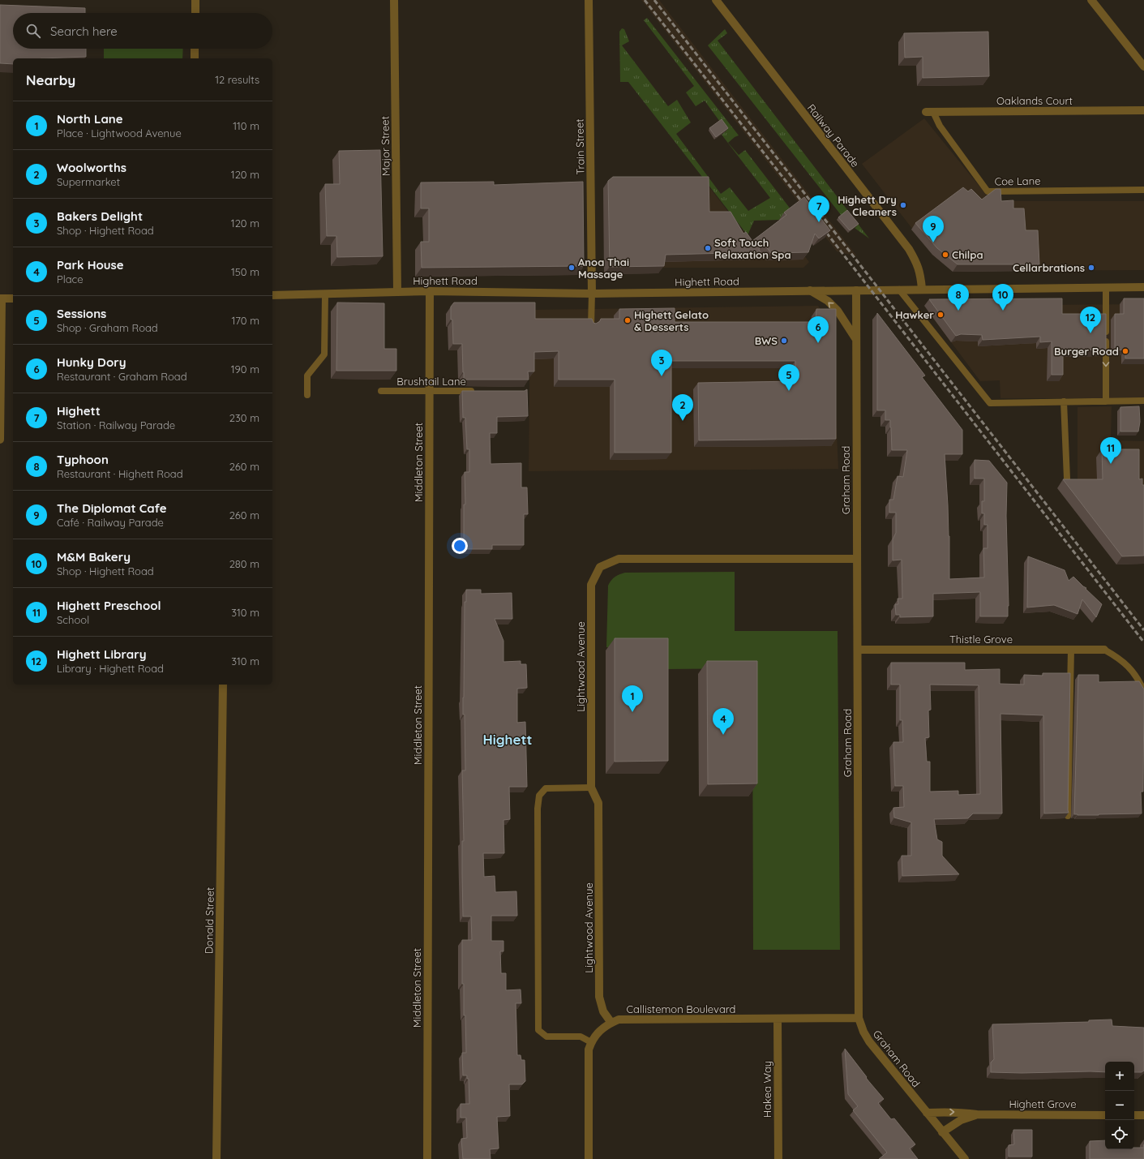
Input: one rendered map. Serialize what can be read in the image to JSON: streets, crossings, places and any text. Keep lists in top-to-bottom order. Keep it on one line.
{"streets":{"street":["Oaklands Court","Railway Parade","Major Street","Train Street","Highett Road","Middleton Street","Graham Road","Thistle Grove","Lightwood Avenue","Donald Street","Callistemon Boulevard","Hakea Way","Highett Grove"],"lane":["Coe Lane","Brushtail Lane"]},"crossings":[["Oaklands Court","Coe Lane"],["Railway Parade","Highett Road"],["Major Street","Highett Road"],["Train Street","Highett Road"],["Highett Road","Middleton Street"],["Highett Road","Graham Road"],["Brushtail Lane","Middleton Street"],["Graham Road","Thistle Grove"],["Graham Road","Lightwood Avenue"],["Graham Road","Callistemon Boulevard"],["Graham Road","Highett Grove"],["Lightwood Avenue","Callistemon Boulevard"],["Callistemon Boulevard","Hakea Way"]],"districts":["Highett"],"places":["Highett Dry Cleaners","Soft Touch Relaxation Spa","Chilpa","Anoa Thai Massage","Cellarbrations","Hawker","Highett Gelato & Desserts","BWS","Burger Road"],"page":{"search":"Search here","heading":["Nearby","12 results"],"list":[{"mark":"1","name":"North Lane","note":"Place · Lightwood Avenue","value":"110 m"},{"mark":"2","name":"Woolworths","note":"Supermarket","value":"120 m"},{"mark":"3","name":"Bakers Delight","note":"Shop · Highett Road","value":"120 m"},{"mark":"4","name":"Park House","note":"Place","value":"150 m"},{"mark":"5","name":"Sessions","note":"Shop · Graham Road","value":"170 m"},{"mark":"6","name":"Hunky Dory","note":"Restaurant · Graham Road","value":"190 m"},{"mark":"7","name":"Highett","note":"Station · Railway Parade","value":"230 m"},{"mark":"8","name":"Typhoon","note":"Restaurant · Highett Road","value":"260 m"},{"mark":"9","name":"The Diplomat Cafe","note":"Café · Railway Parade","value":"260 m"},{"mark":"10","name":"M&M Bakery","note":"Shop · Highett Road","value":"280 m"},{"mark":"11","name":"Highett Preschool","note":"School","value":"310 m"},{"mark":"12","name":"Highett Library","note":"Library · Highett Road","value":"310 m"}],"pins":["7","9","8","10","12","6","3","5","2","11","1","4"],"map_buttons":["+","−"]}}
